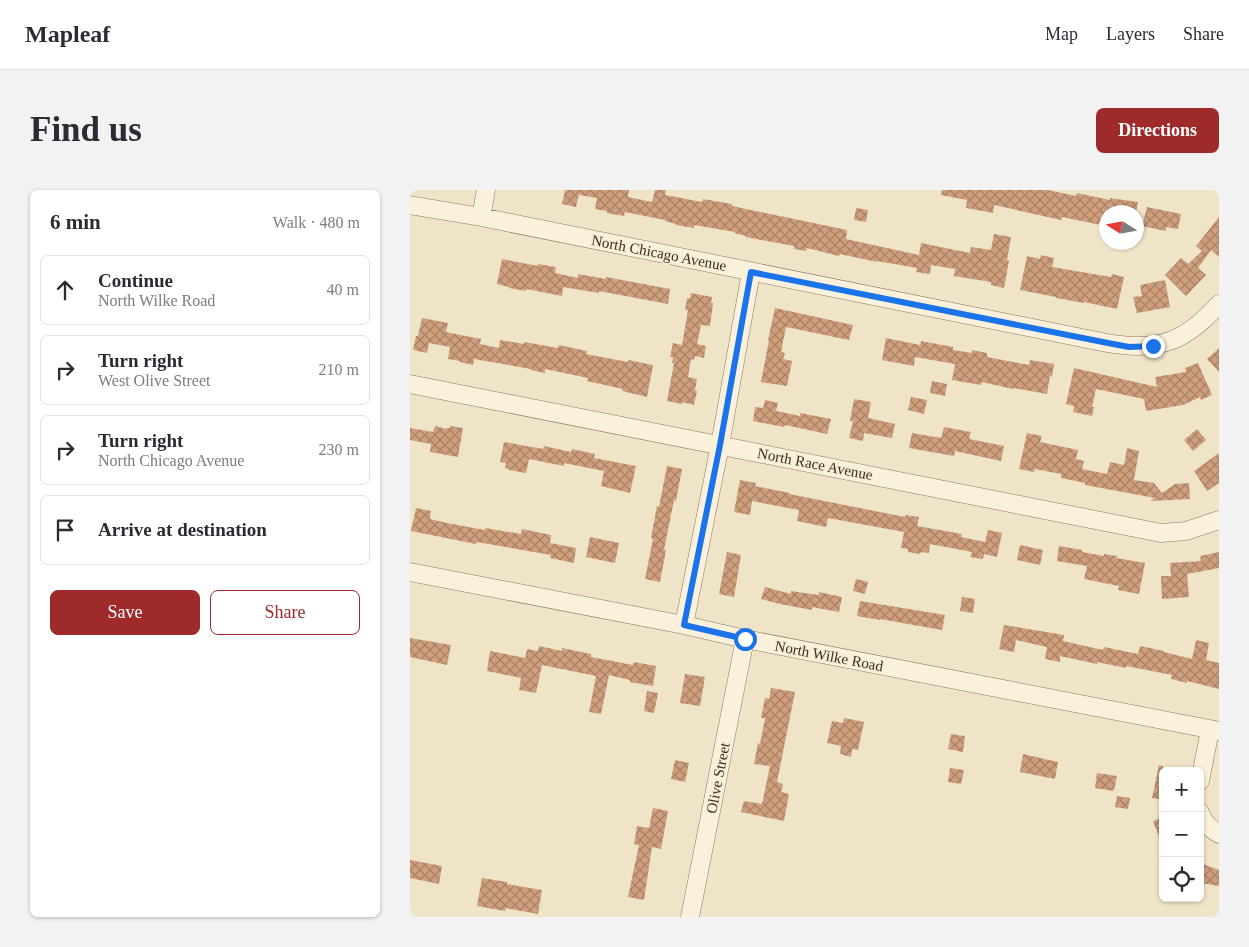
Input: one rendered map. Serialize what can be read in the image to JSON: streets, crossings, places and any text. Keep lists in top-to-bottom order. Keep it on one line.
{"streets":{"street":["North Chicago Avenue","North Race Avenue","North Wilke Road","Olive Street"]},"crossings":[["North Wilke Road","Olive Street"]],"north":"left","page":{"header":"Mapleaf","nav":["Map","Layers","Share"],"buttons":["Directions",["Save","Share"]],"title":"Find us","heading":["6 min","Walk · 480 m"],"list":[["Continue","North Wilke Road","40 m"],["Turn right","West Olive Street","210 m"],["Turn right","North Chicago Avenue","230 m"],"Arrive at destination"],"map_buttons":["+","−"]}}
